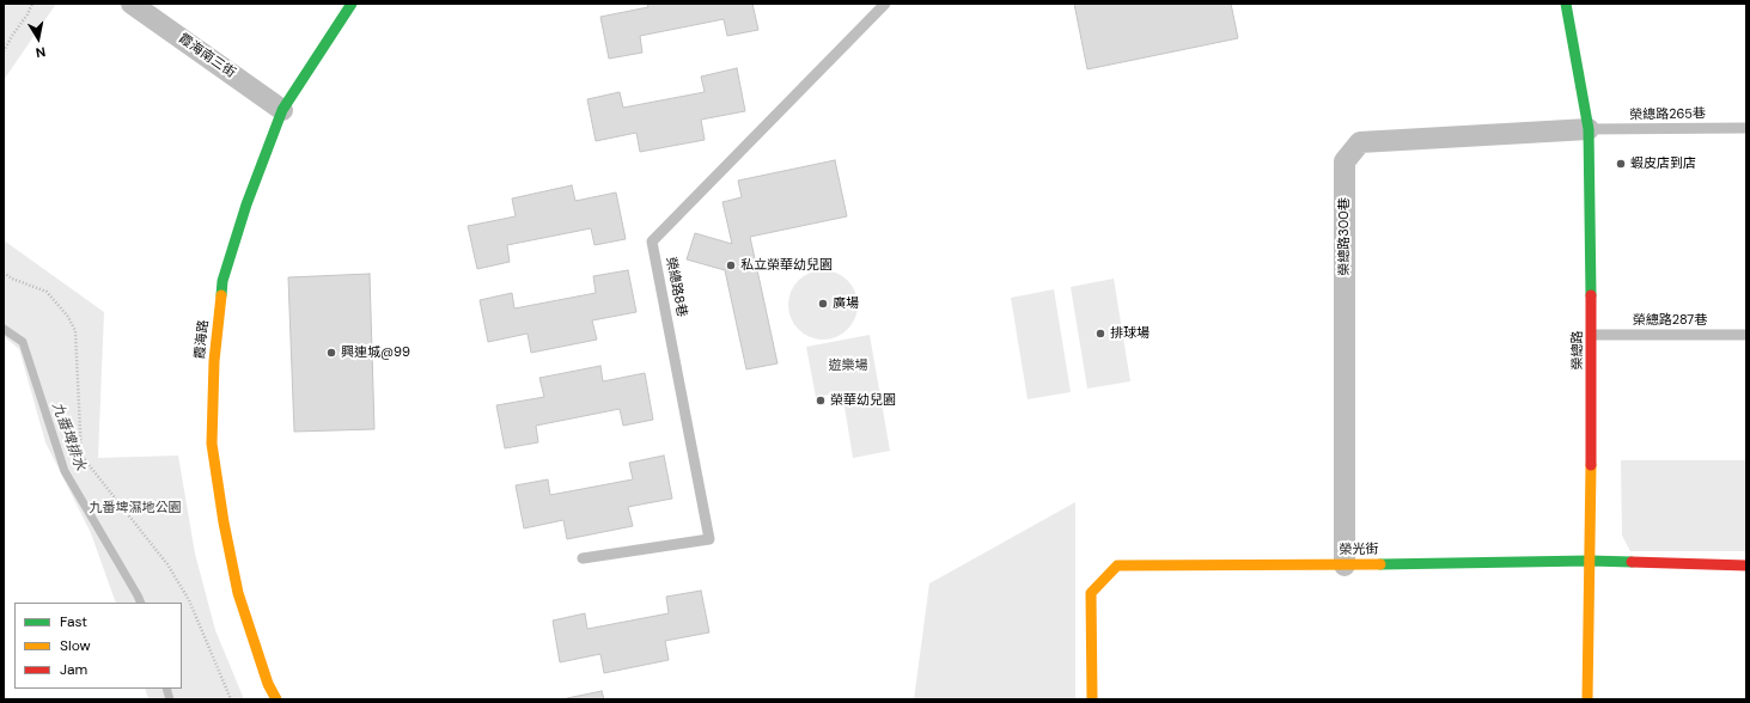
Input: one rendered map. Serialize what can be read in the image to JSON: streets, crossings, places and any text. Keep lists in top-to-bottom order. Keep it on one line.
{"streets":{"street":["霞海南三街","榮總路300巷","霞海路","榮總路","榮光街"],"lane":["榮總路265巷","榮總路8巷","榮總路287巷"]},"crossings":[["霞海南三街","霞海路"],["榮總路265巷","榮總路300巷"],["榮總路265巷","榮總路"],["榮總路300巷","榮總路"],["榮總路300巷","榮光街"],["榮總路287巷","榮總路"],["榮總路","榮光街"]],"water":["九番埤排水"],"parks":["遊樂場","九番埤濕地公園"],"places":["蝦皮店到店","私立榮華幼兒園","廣場","排球場","興連城@99","榮華幼兒園"],"legend":["Fast","Slow","Jam"],"north":"bottom"}
